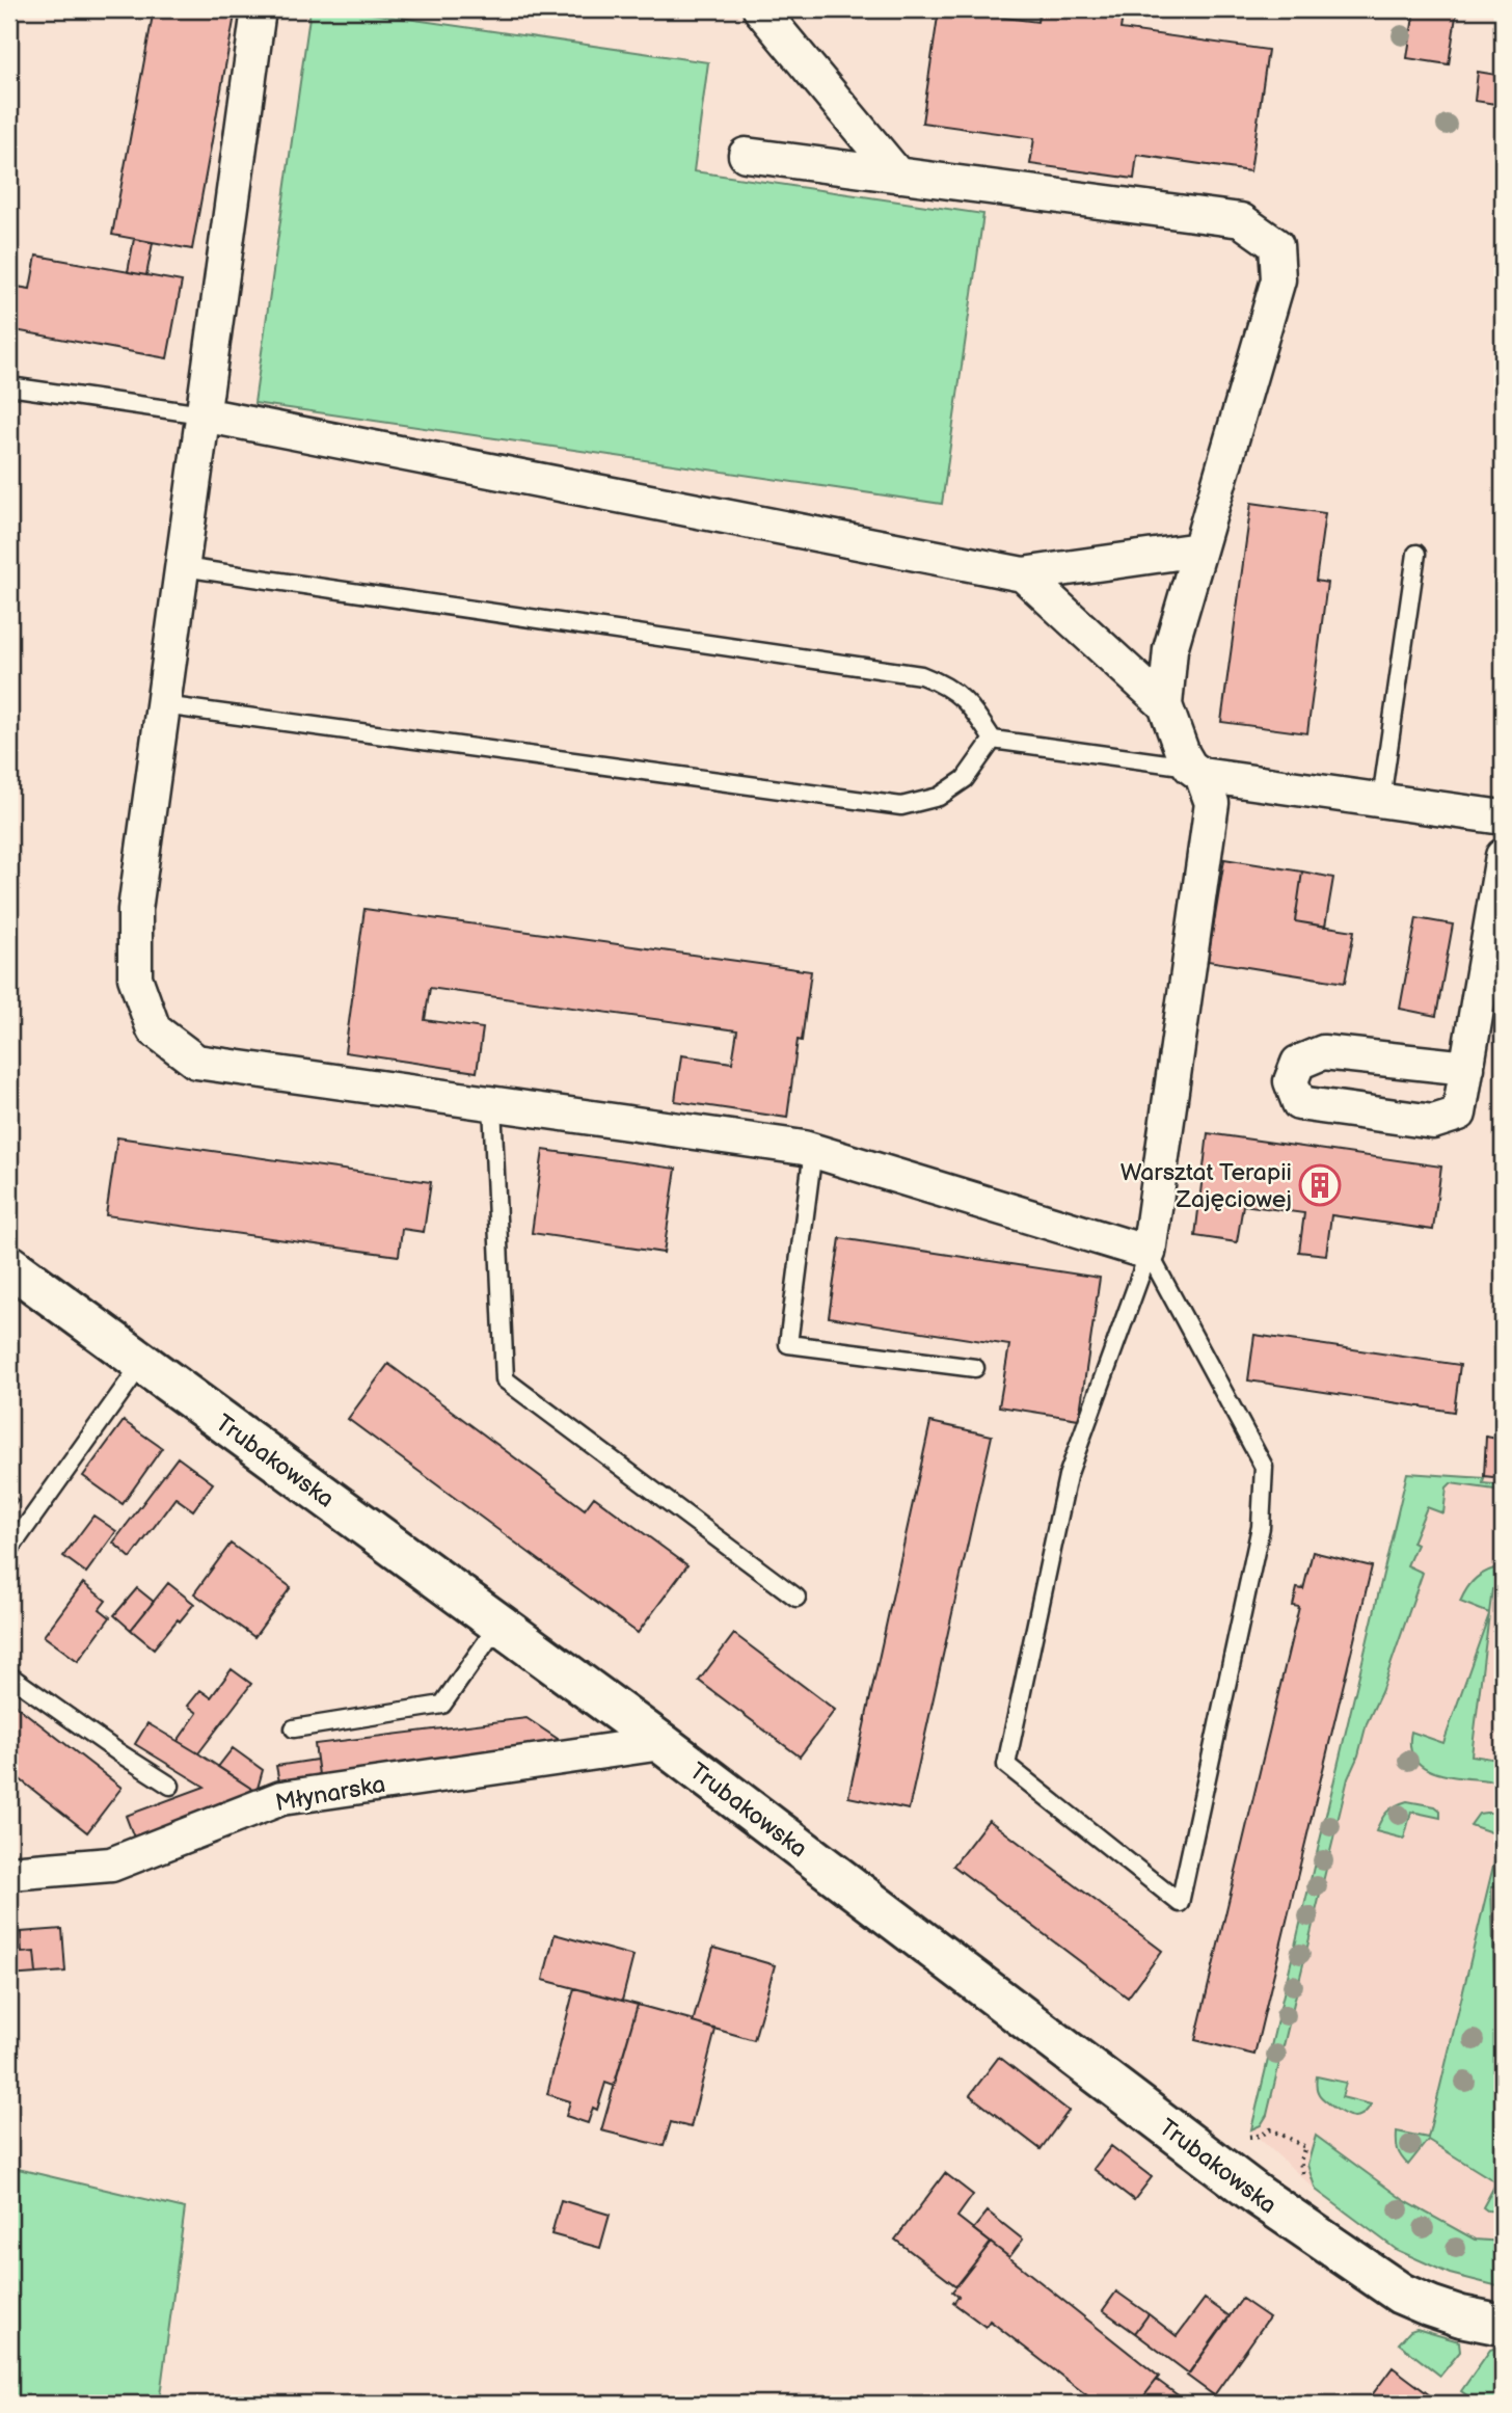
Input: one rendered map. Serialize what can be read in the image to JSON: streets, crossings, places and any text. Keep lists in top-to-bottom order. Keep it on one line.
{"streets":{"street":["Trubakowska","Młynarska"]},"crossings":[["Trubakowska","Młynarska"]],"places":{"building":["Warsztat Terapii Zajęciowej"]}}
